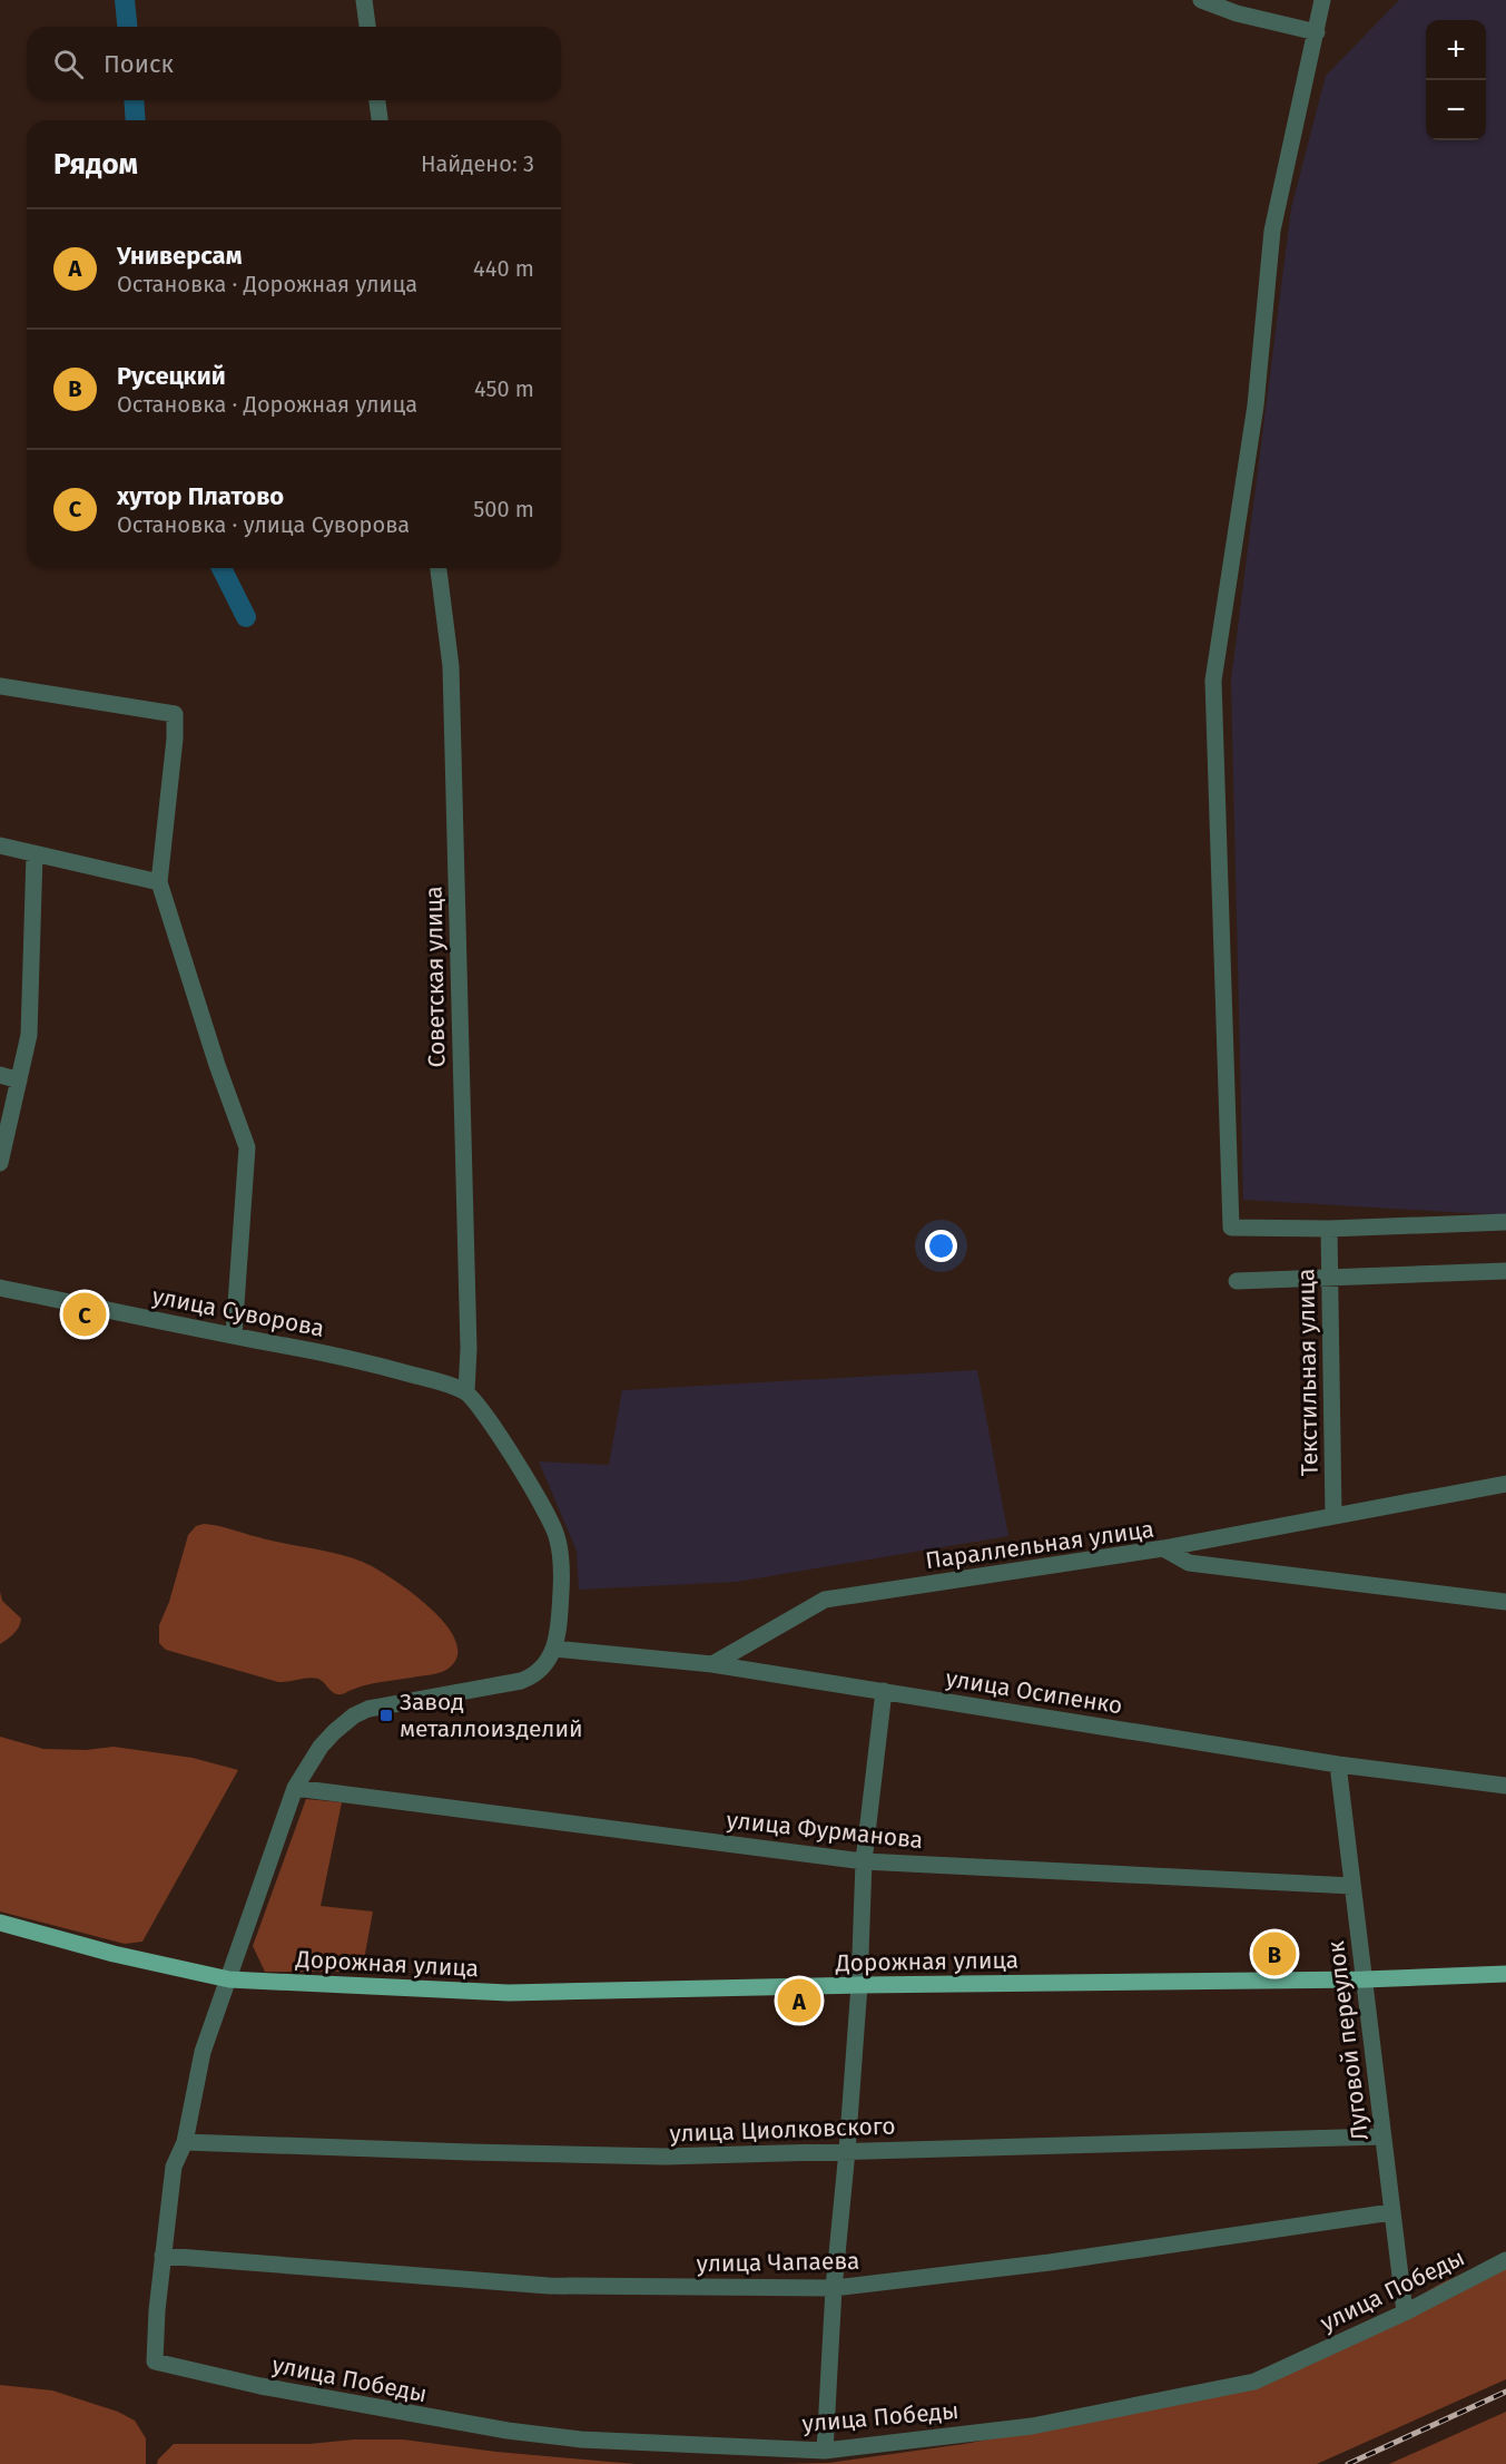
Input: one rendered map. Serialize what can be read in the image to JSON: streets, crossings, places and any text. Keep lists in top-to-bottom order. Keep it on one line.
{"streets":{"main road":["Дорожная улица"],"street":["Советская улица","улица Суворова","Текстильная улица","Параллельная улица","улица Осипенко","улица Фурманова","Луговой переулок","улица Циолковского","улица Чапаева","улица Победы"]},"crossings":[["Советская улица","улица Суворова"],["Параллельная улица","улица Осипенко"],["улица Осипенко","Луговой переулок"],["улица Фурманова","Луговой переулок"],["Дорожная улица","Луговой переулок"],["Луговой переулок","улица Циолковского"],["Луговой переулок","улица Чапаева"],["Луговой переулок","улица Победы"],["улица Чапаева","улица Победы"]],"places":{"transit":["Завод металлоизделий"]},"page":{"map_buttons":["+","−"],"search":"Поиск","heading":["Рядом","Найдено: 3"],"list":[{"mark":"A","name":"Универсам","note":"Остановка · Дорожная улица","value":"440 m"},{"mark":"B","name":"Русецкий","note":"Остановка · Дорожная улица","value":"450 m"},{"mark":"C","name":"хутор Платово","note":"Остановка · улица Суворова","value":"500 m"}],"pins":["C","B","A"]}}
